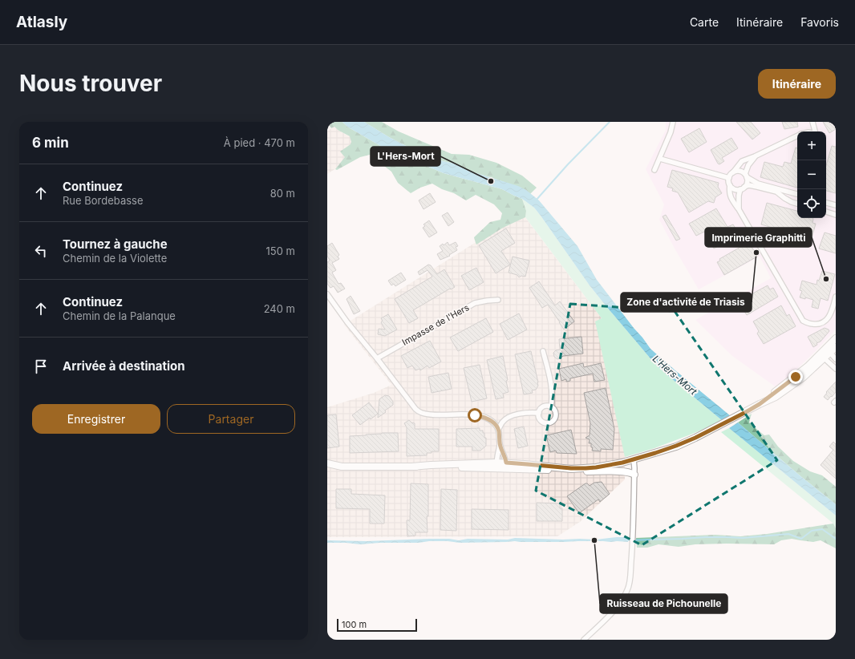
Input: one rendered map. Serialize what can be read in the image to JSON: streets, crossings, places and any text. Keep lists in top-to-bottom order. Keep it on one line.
{"streets":{"street":["Impasse de l'Hers"]},"water":["L'Hers-Mort"],"places":["L'Hers-Mort","Zone d'activité de Triasis","Imprimerie Graphitti","Ruisseau de Pichounelle"],"scale_bar":"100 m","page":{"header":"Atlasly","nav":["Carte","Itinéraire","Favoris"],"buttons":["Itinéraire",["Enregistrer","Partager"]],"title":"Nous trouver","heading":["6 min","À pied · 470 m"],"map_buttons":["+","−"],"list":[["Continuez","Rue Bordebasse","80 m"],["Tournez à gauche","Chemin de la Violette","150 m"],["Continuez","Chemin de la Palanque","240 m"],"Arrivée à destination"],"scale":"100 m"}}
